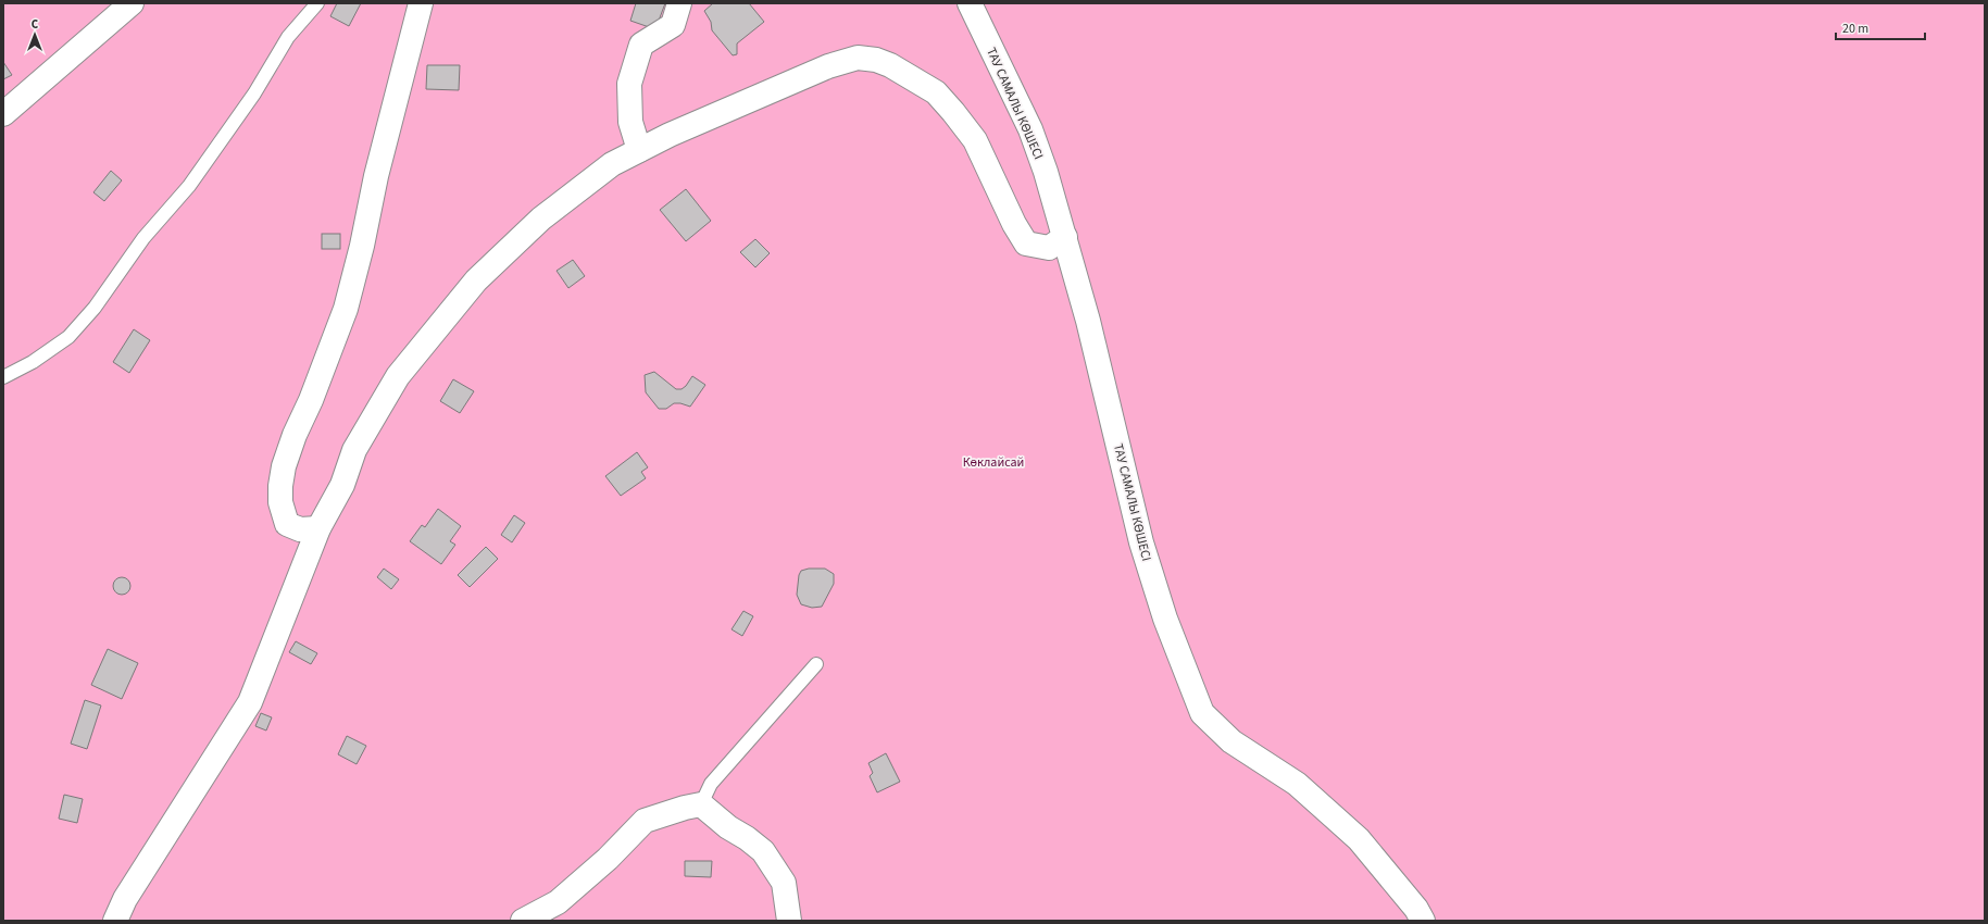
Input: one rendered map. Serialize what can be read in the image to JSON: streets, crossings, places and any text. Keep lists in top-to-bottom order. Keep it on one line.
{"streets":{"street":["ТАУ САМАЛЫ КӨШЕСІ"]},"parks":["Көклайсай"],"scale_bar":"20 m","north":"top"}
